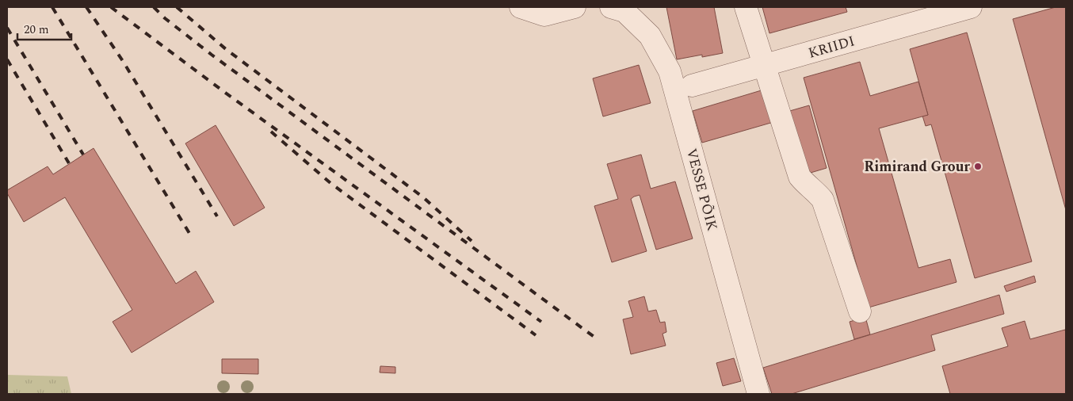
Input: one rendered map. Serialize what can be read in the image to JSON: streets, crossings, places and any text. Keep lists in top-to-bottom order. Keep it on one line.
{"streets":{"street":["KRIIDI","VESSE PÕIK"]},"places":["Rimirand Grour"],"scale_bar":"20 m"}
